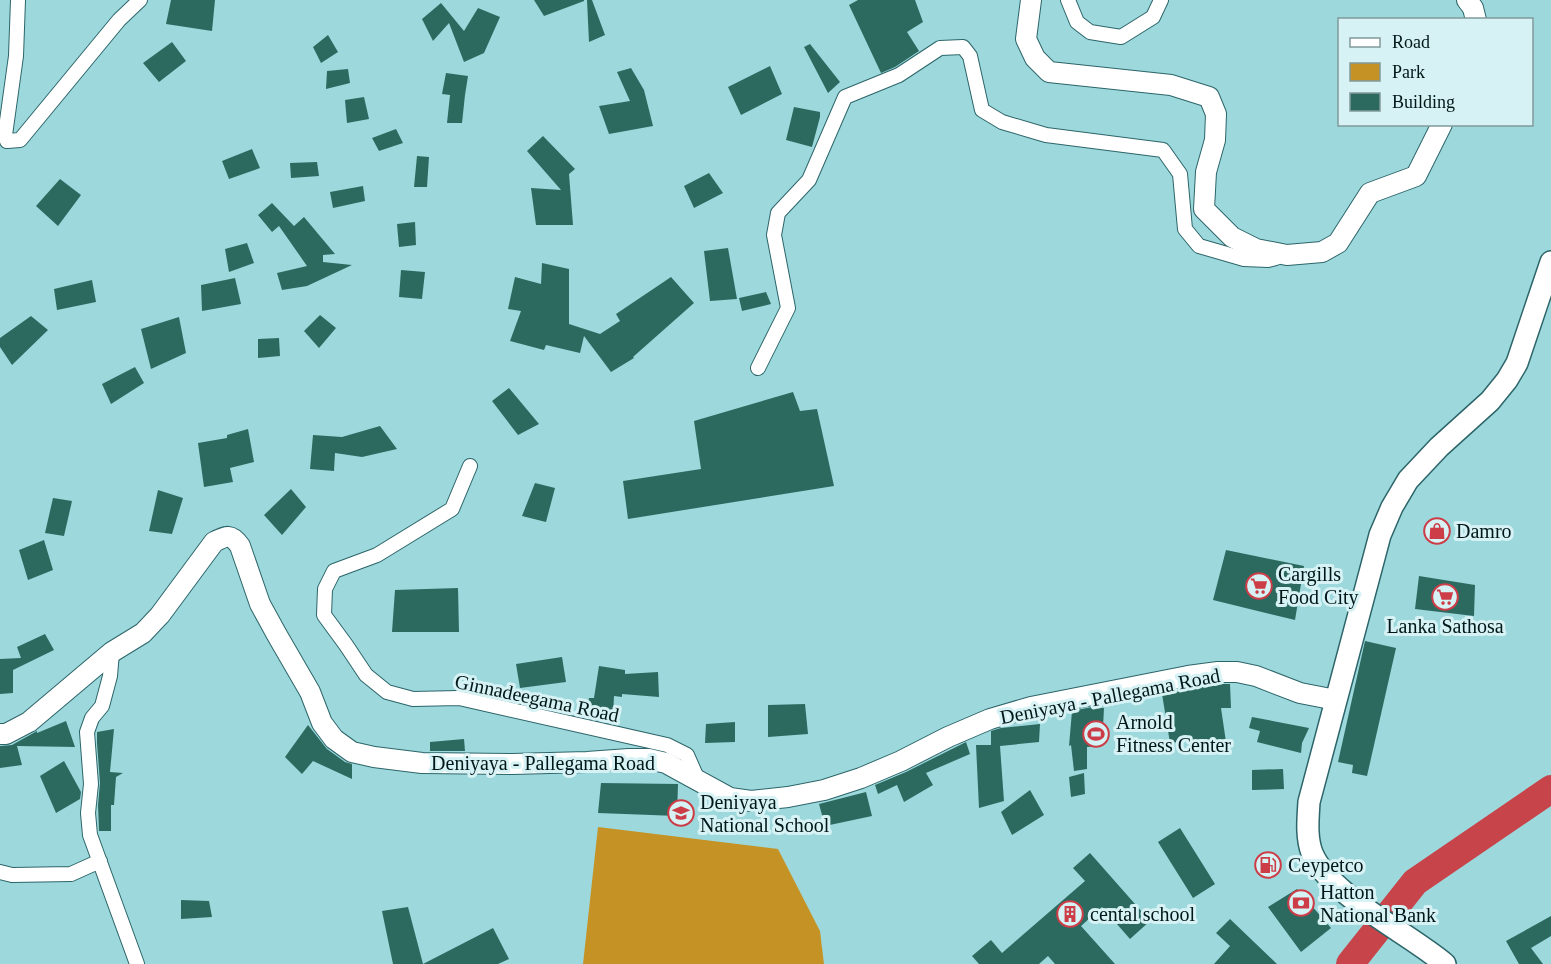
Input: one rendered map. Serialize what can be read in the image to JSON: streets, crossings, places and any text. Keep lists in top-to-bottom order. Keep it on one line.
{"streets":{"main road":["Deniyaya - Pallegama Road"],"street":["Ginnadeegama Road"]},"crossings":[["Deniyaya - Pallegama Road","Ginnadeegama Road"]],"places":{"shop":["Damro"],"supermarket":["Cargills Food City","Lanka Sathosa"],"sports":["Arnold Fitness Center"],"school or university":["Deniyaya National School"],"fuel station":["Ceypetco"],"bank":["Hatton National Bank"],"building":["cental school"]},"legend":["Road","Park","Building"]}
